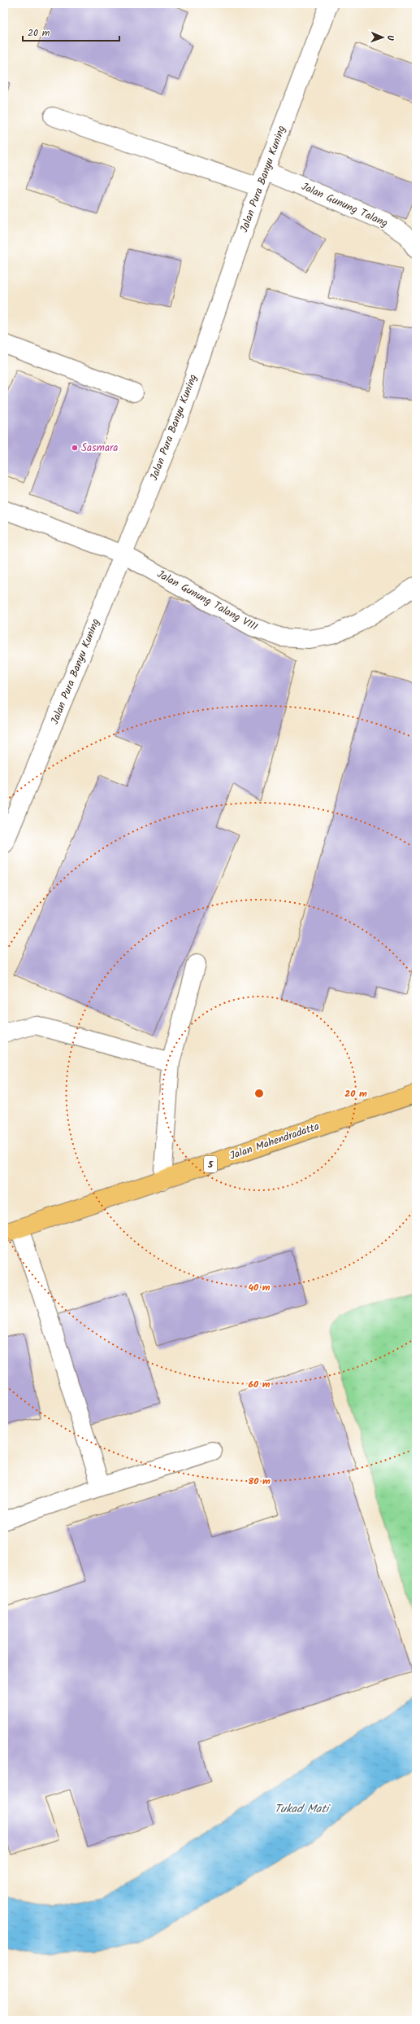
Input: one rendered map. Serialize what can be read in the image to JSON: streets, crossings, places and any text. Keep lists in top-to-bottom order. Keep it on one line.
{"streets":{"highway":["Jalan Mahendradatta","5"],"street":["Jalan Pura Banyu Kuning","Jalan Gunung Talang","Jalan Gunung Talang VIII"]},"crossings":[["Jalan Pura Banyu Kuning","Jalan Gunung Talang"],["Jalan Pura Banyu Kuning","Jalan Gunung Talang VIII"]],"water":["Tukad Mati"],"places":["Sasmara"],"scale_bar":"20 m","north":"right","rings":["20 m","40 m","60 m","80 m"]}
